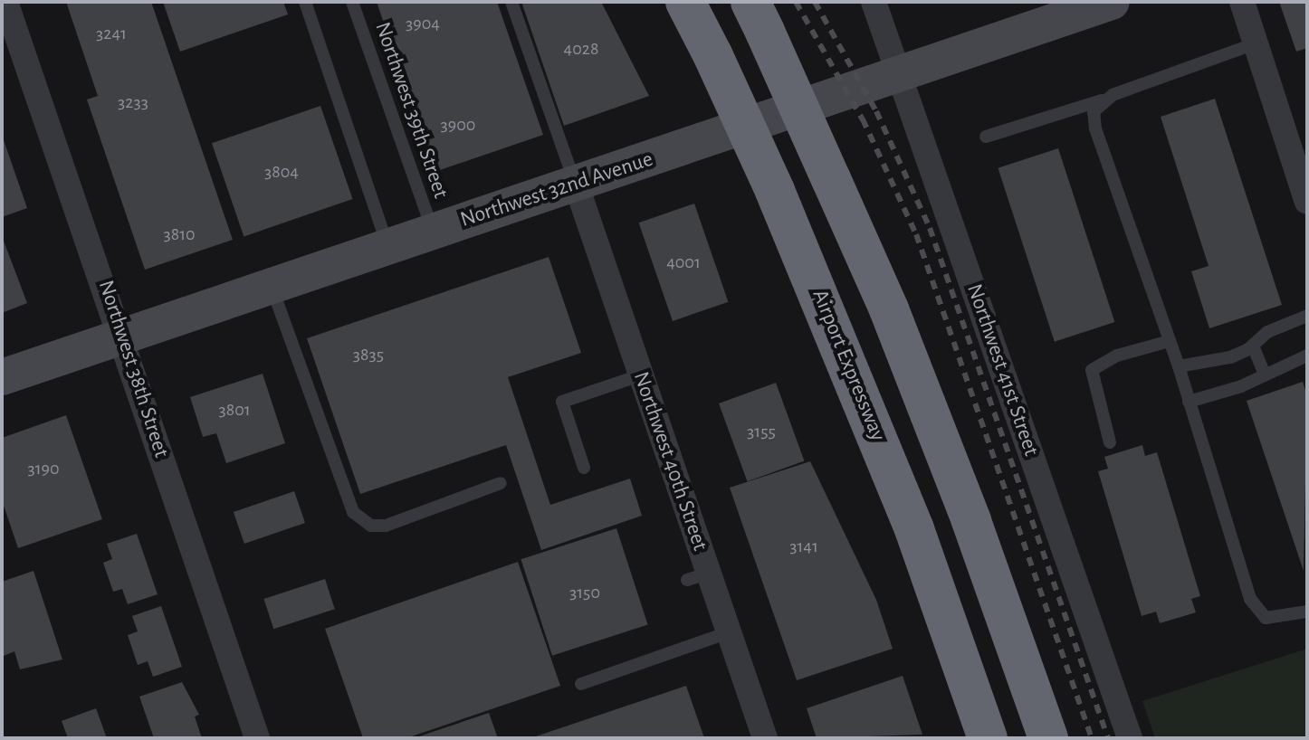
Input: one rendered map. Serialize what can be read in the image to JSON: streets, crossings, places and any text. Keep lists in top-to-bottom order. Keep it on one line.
{"streets":{"highway":["Airport Expressway"],"main road":["Northwest 32nd Avenue"],"street":["Northwest 38th Street","Northwest 41st Street","Northwest 40th Street"],"lane":["Northwest 39th Street"]},"crossings":[["Northwest 39th Street","Northwest 32nd Avenue"],["Northwest 32nd Avenue","Northwest 38th Street"],["Northwest 32nd Avenue","Northwest 41st Street"],["Northwest 32nd Avenue","Northwest 40th Street"]],"house_numbers":["3904","3241","4028","3233","3900","3804","3810","4001","3835","3801","3155","3190","3141","3150"]}
